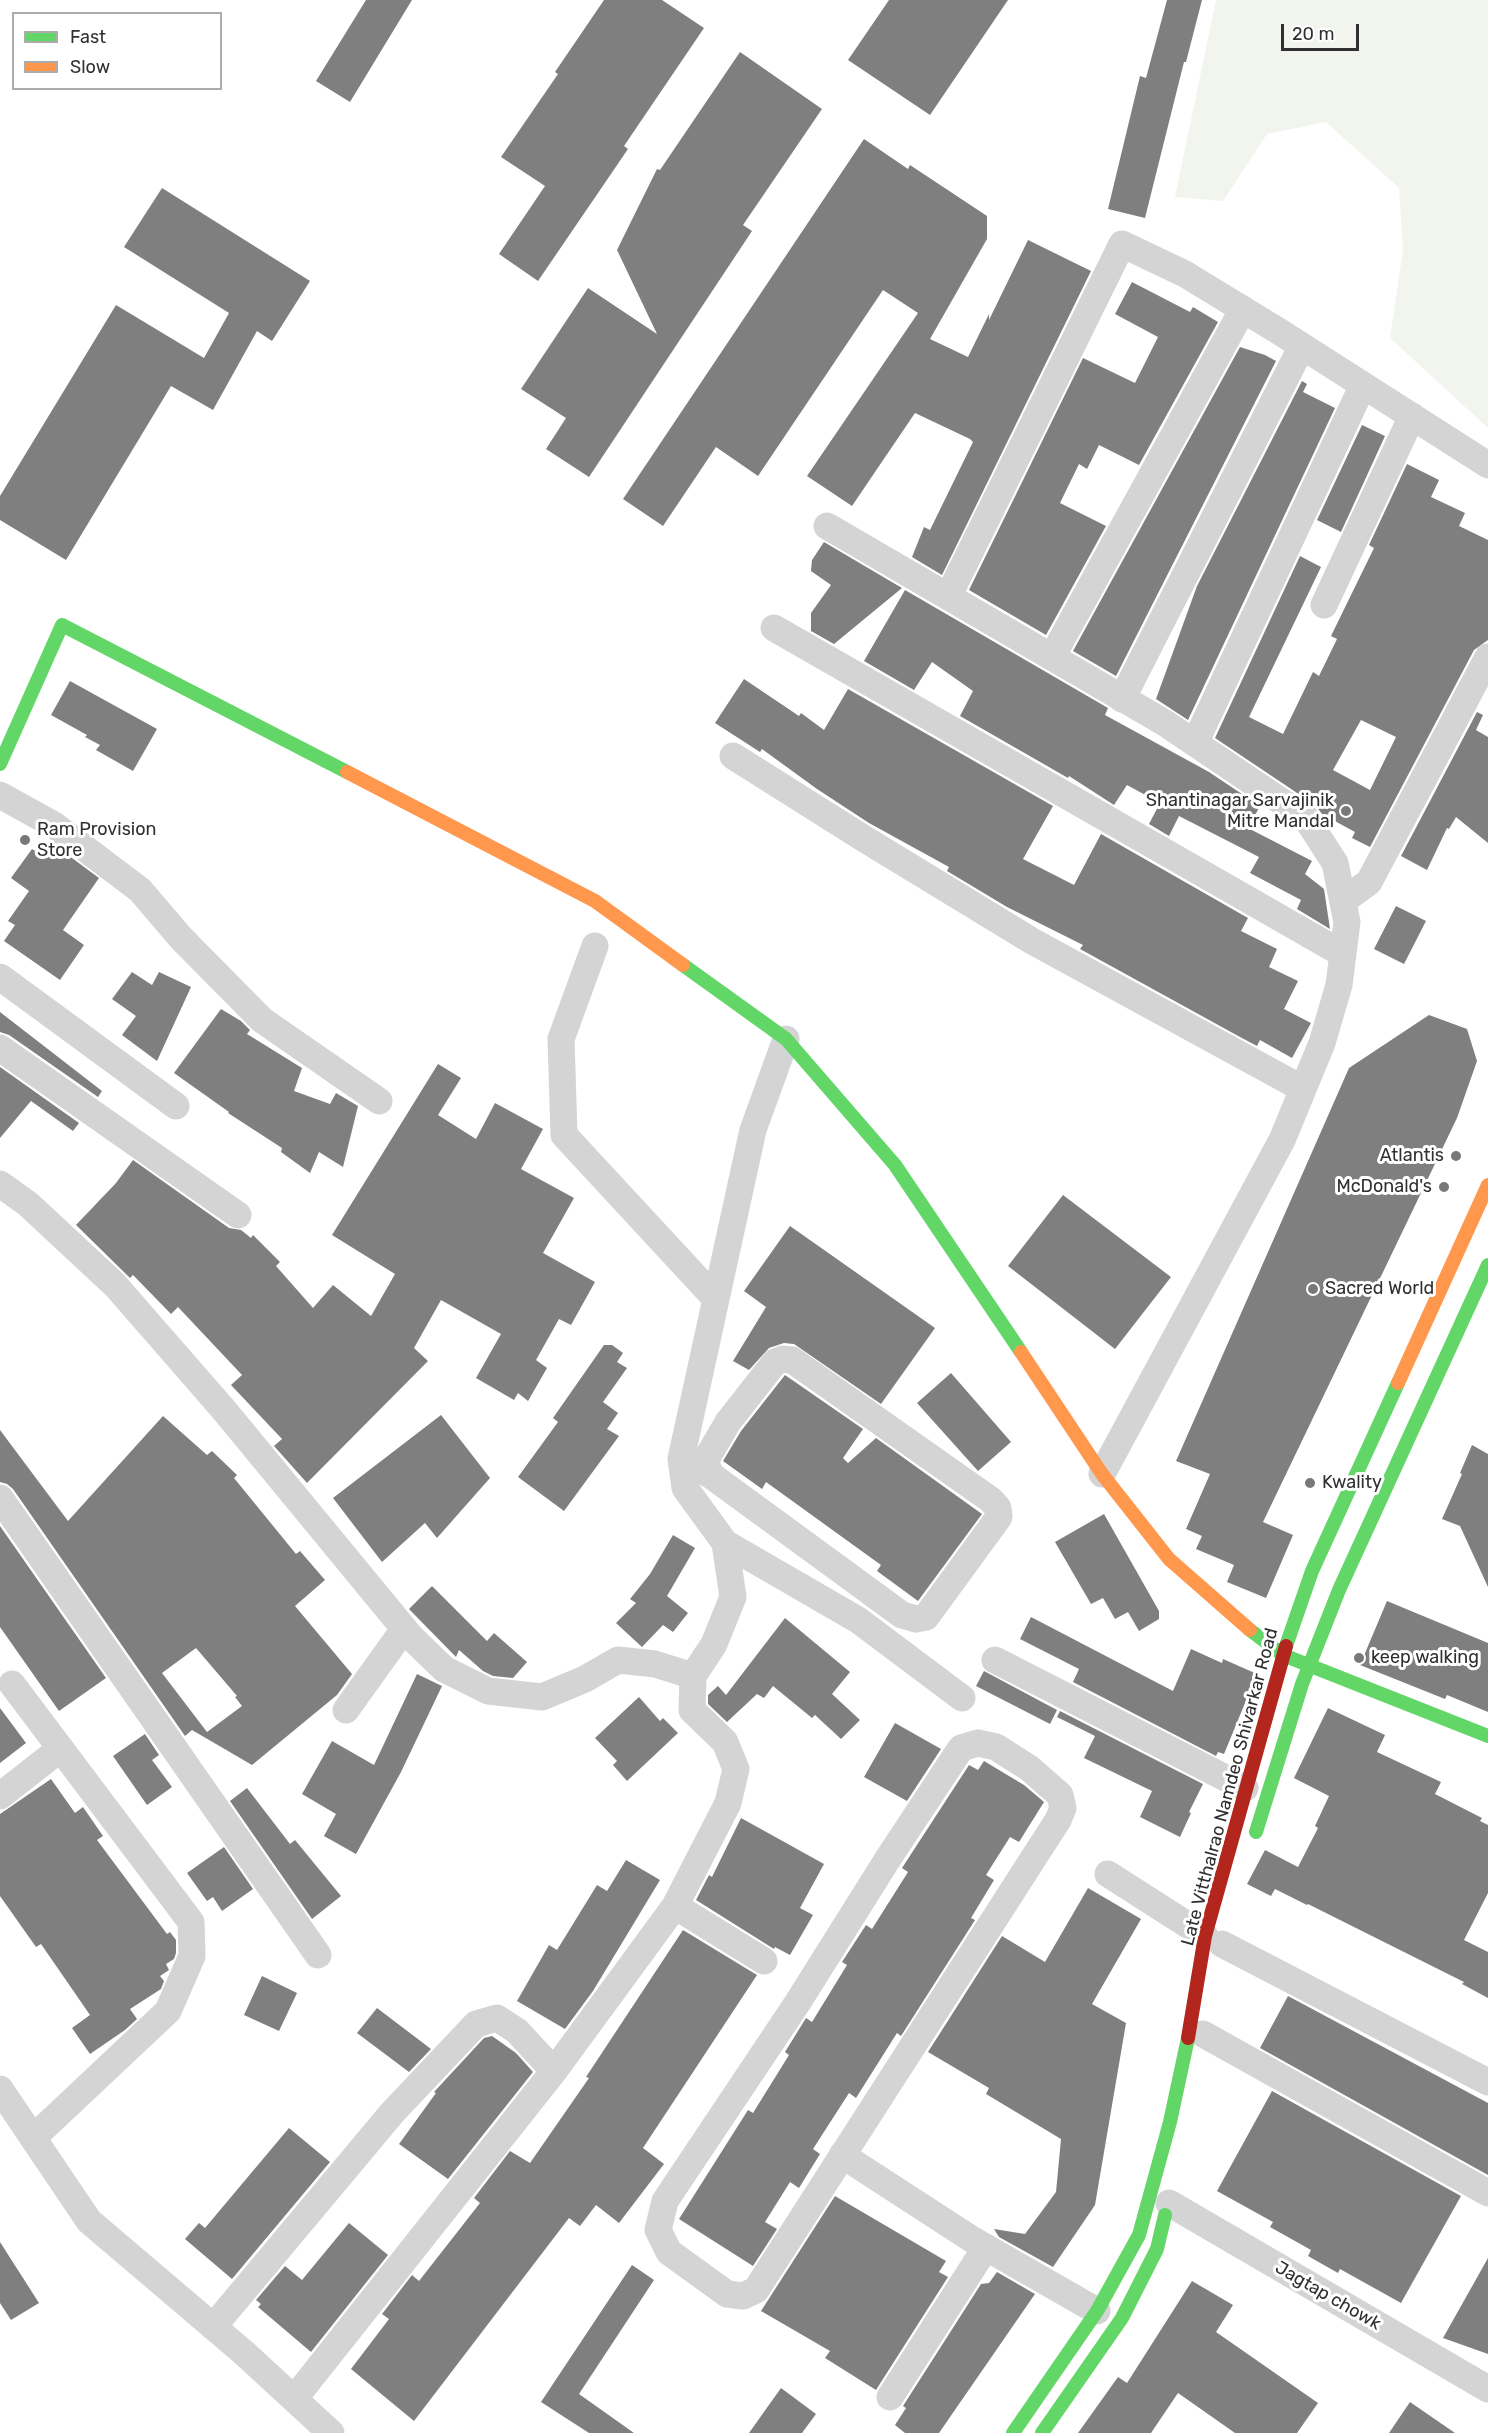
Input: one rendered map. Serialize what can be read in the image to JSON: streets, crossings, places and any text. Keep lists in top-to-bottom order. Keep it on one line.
{"streets":{"main road":["Late Vitthalrao Namdeo Shivarkar Road"],"street":["Jagtap chowk"]},"places":["Shantinagar Sarvajinik Mitre Mandal","Ram Provision Store","Atlantis","McDonald's","Sacred World","Kwality","keep walking"],"legend":["Fast","Slow"],"scale_bar":"20 m"}
